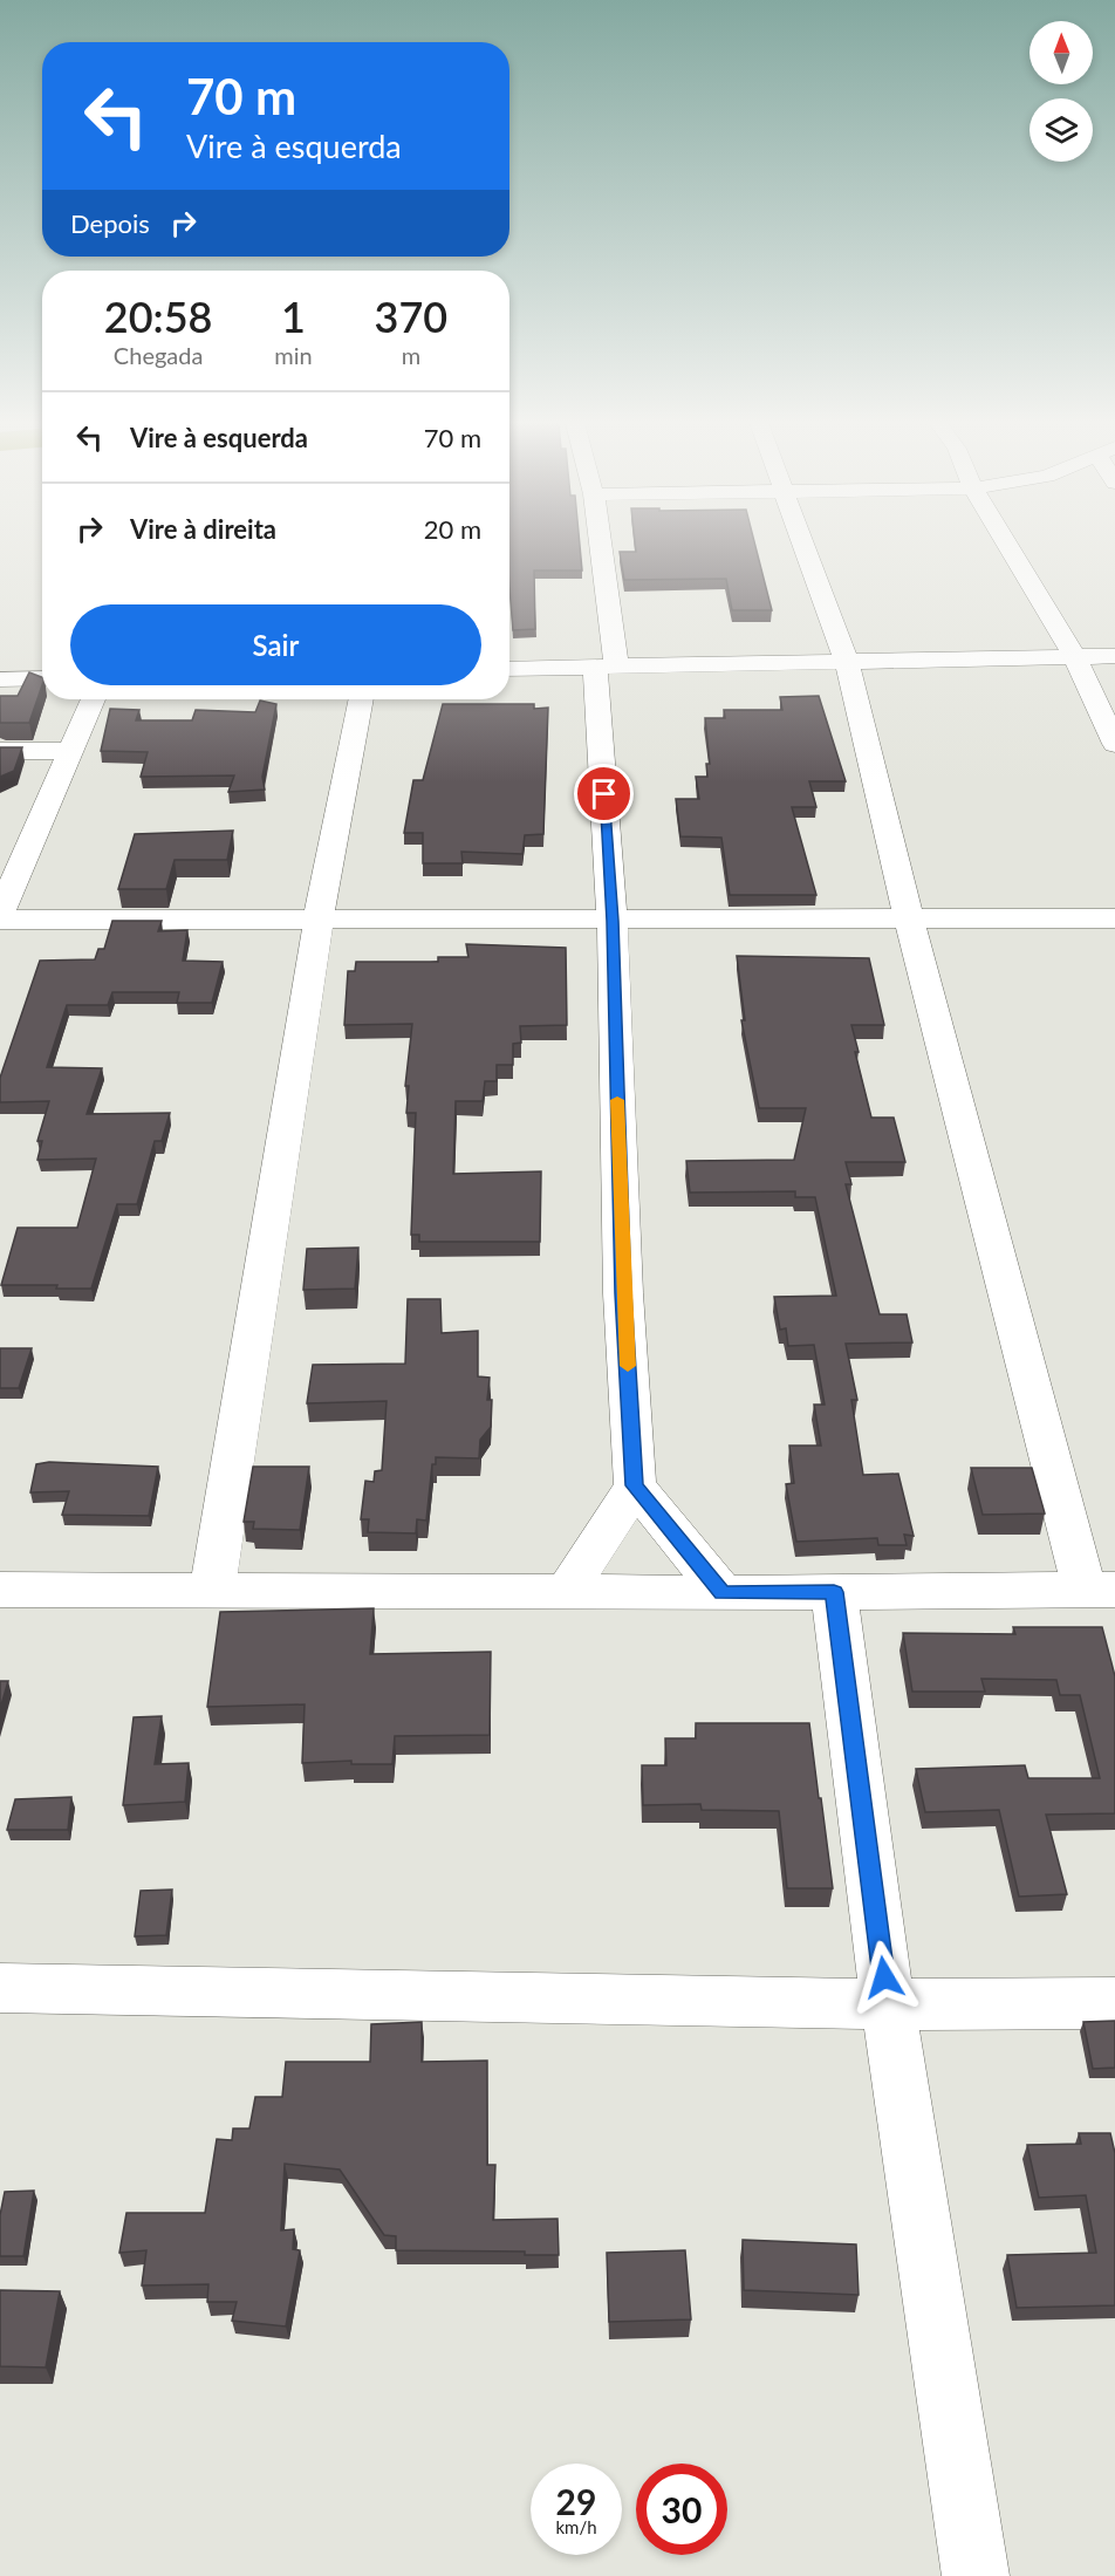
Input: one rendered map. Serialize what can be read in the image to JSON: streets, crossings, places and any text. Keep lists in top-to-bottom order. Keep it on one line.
{"north":"top","page":{"turn":["70 m","Vire à esquerda"],"then":"Depois","eta":["20:58","Chegada","1","min","370","m"],"list":[{"name":"Vire à esquerda","value":"70 m"},{"name":"Vire à direita","value":"20 m"}],"buttons":"Sair","speed":"29 km/h","limit":"30"}}
